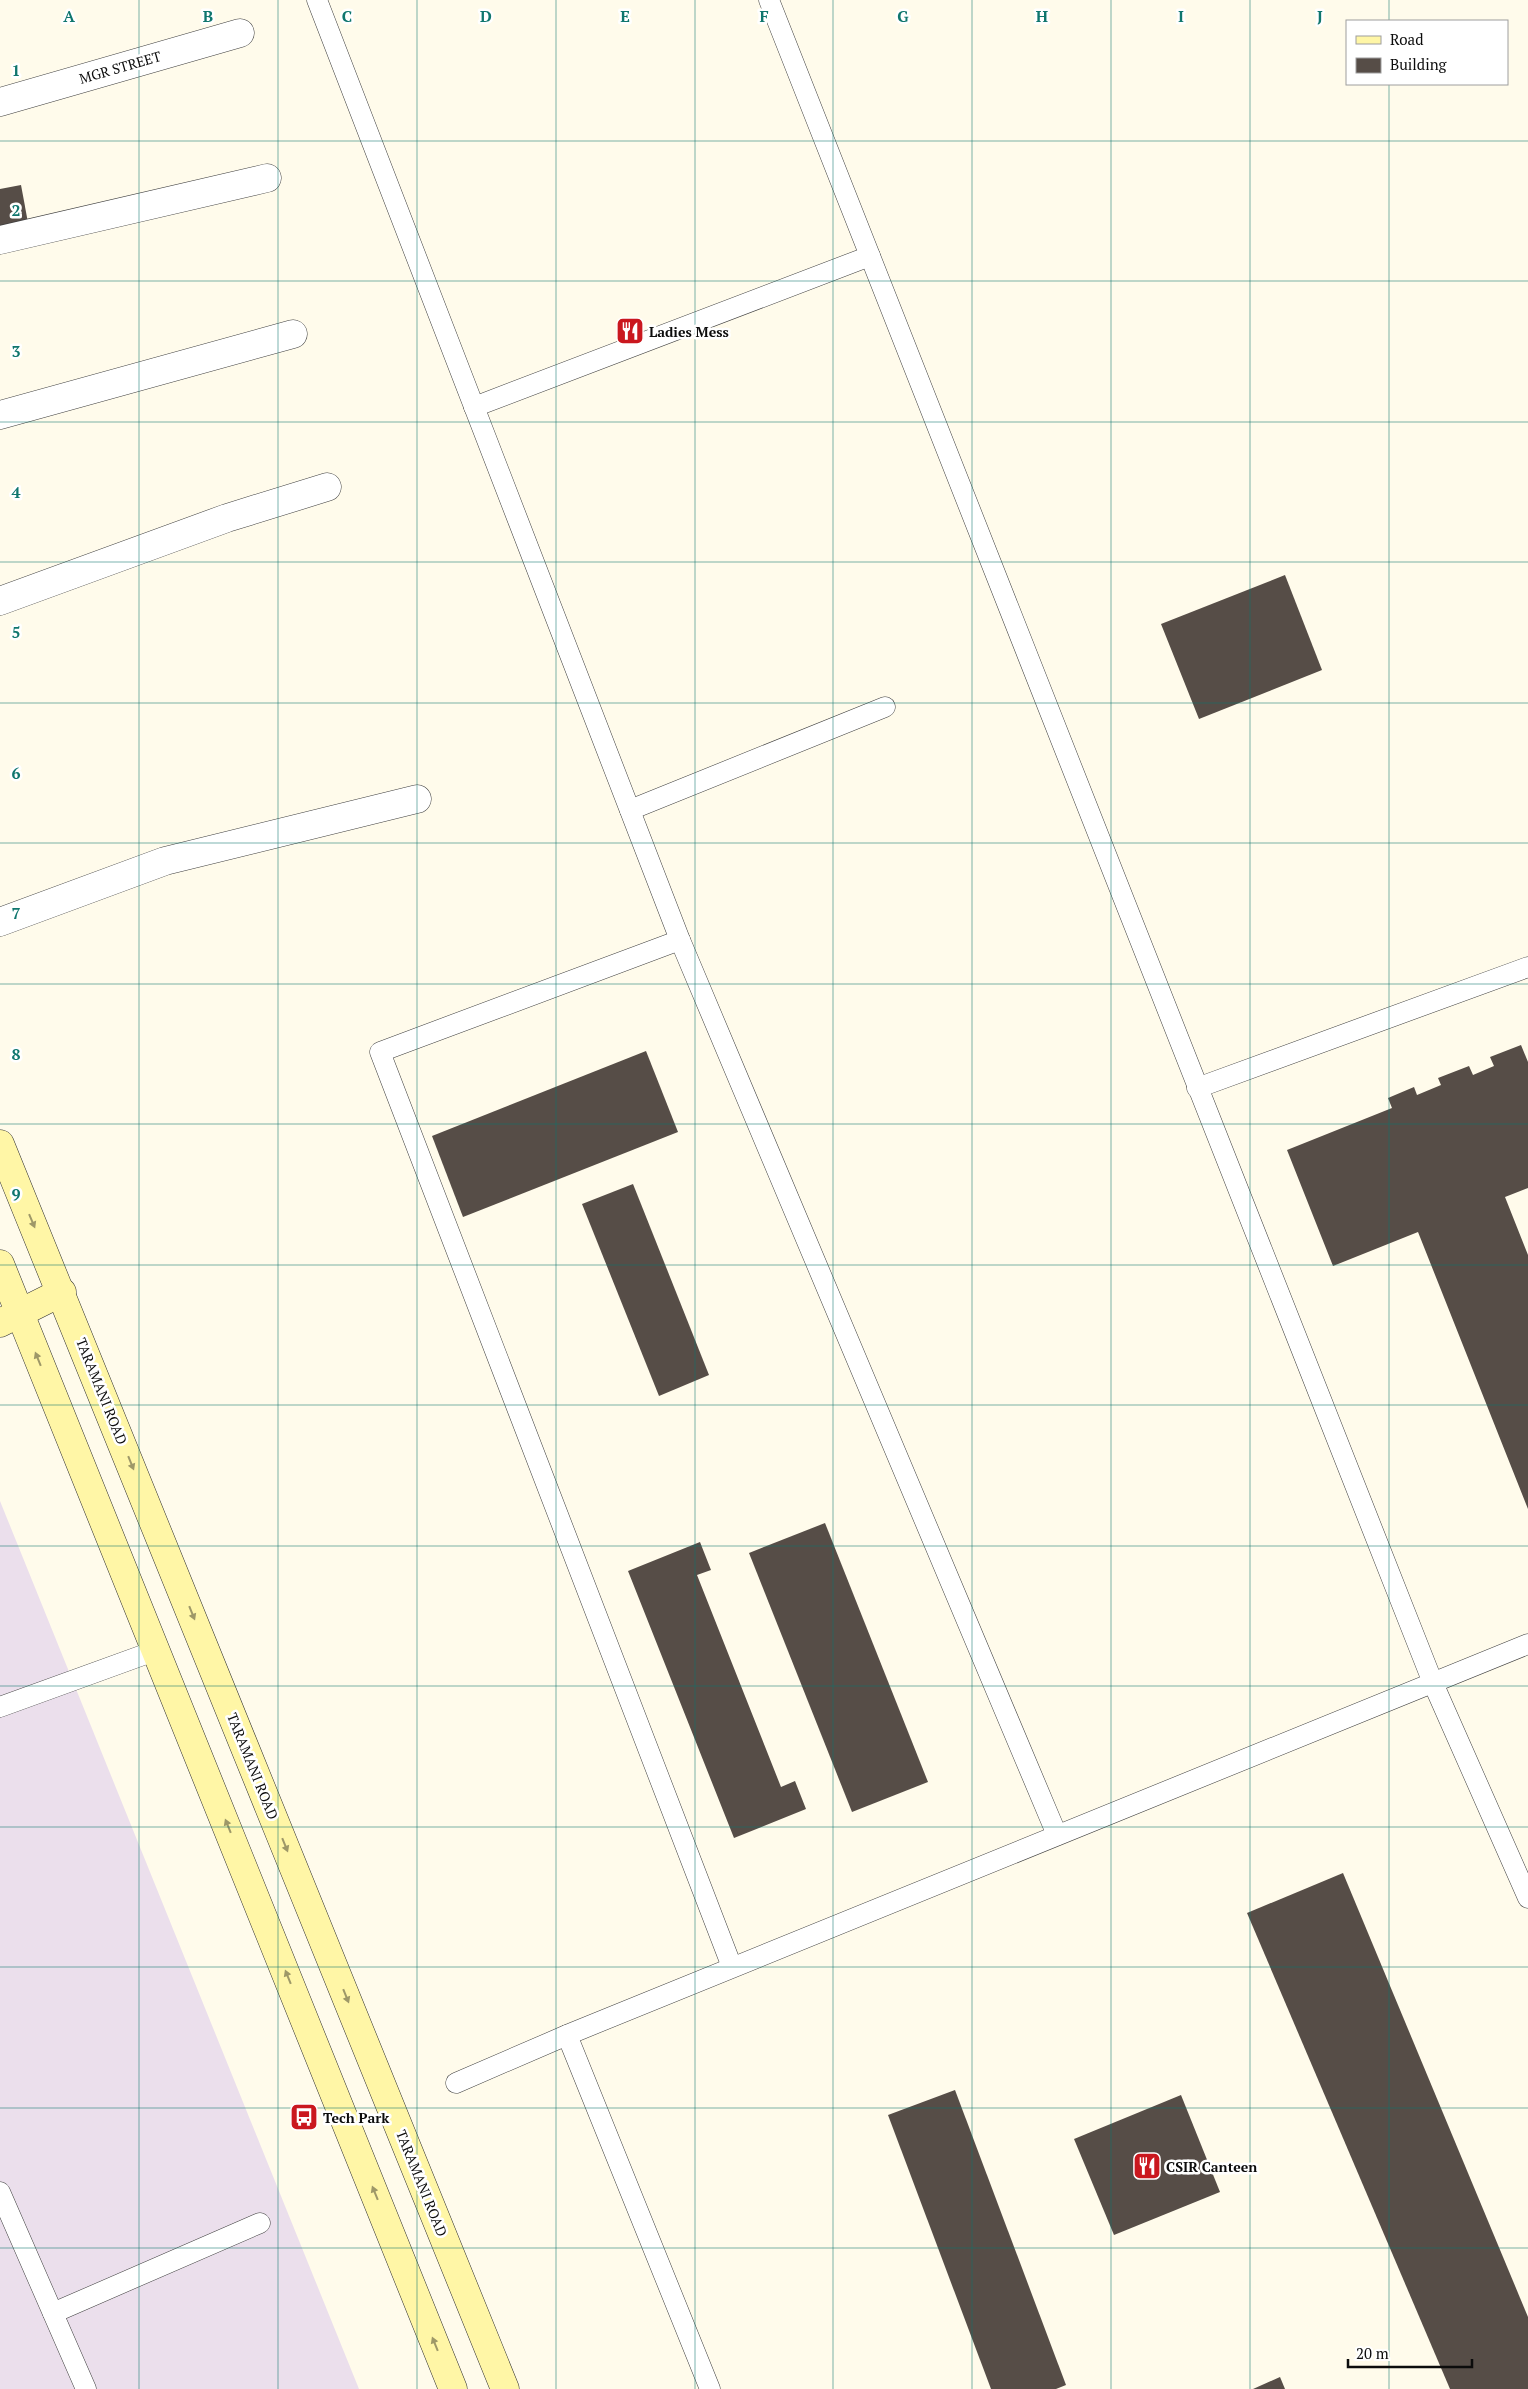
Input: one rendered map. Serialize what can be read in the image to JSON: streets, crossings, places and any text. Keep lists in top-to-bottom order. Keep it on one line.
{"streets":{"street":["MGR STREET","TARAMANI ROAD"]},"places":{"restaurant":["Ladies Mess","CSIR Canteen"],"bus stop":["Tech Park"]},"legend":["Road","Building"],"scale_bar":"20 m","grid":{"columns":["A","B","C","D","E","F","G","H","I","J"],"rows":["1","2","3","4","5","6","7","8","9"]}}
